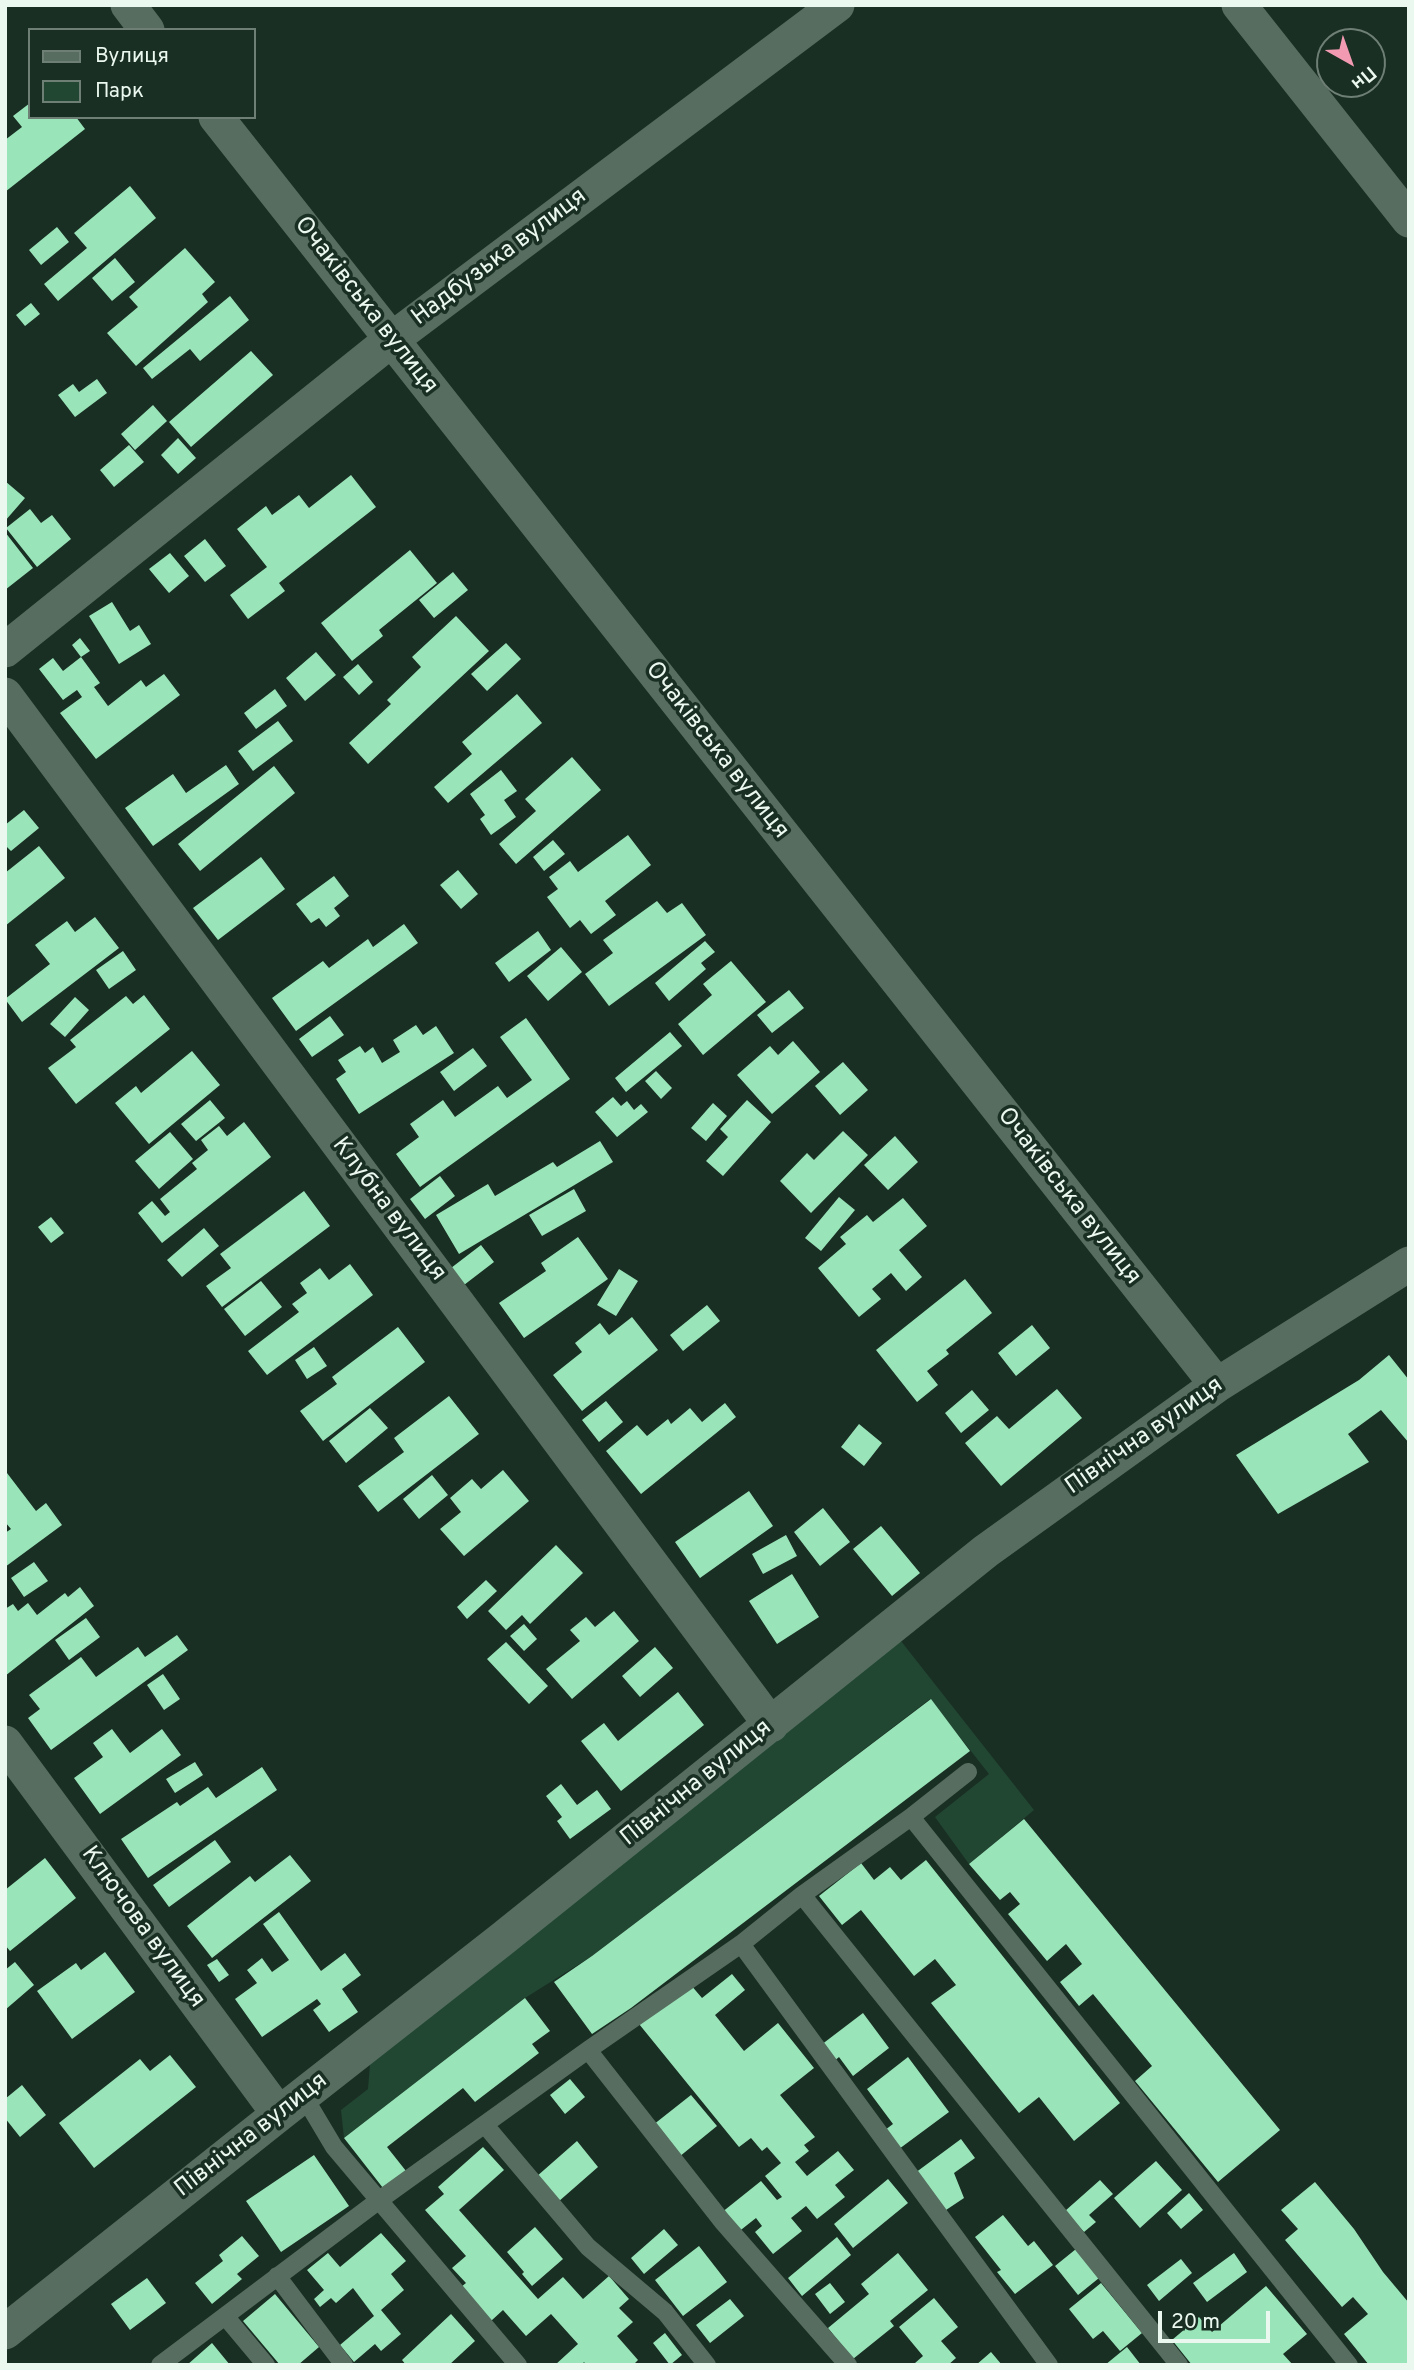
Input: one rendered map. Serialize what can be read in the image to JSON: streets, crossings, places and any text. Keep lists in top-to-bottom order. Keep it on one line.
{"streets":{"street":["Надбузька вулиця","Очаківська вулиця","Клубна вулиця","Північна вулиця","Ключова вулиця"]},"crossings":[["Надбузька вулиця","Очаківська вулиця"],["Очаківська вулиця","Північна вулиця"],["Клубна вулиця","Північна вулиця"],["Північна вулиця","Ключова вулиця"]],"legend":["Вулиця","Парк"],"scale_bar":"20 m","north":"bottom right"}
